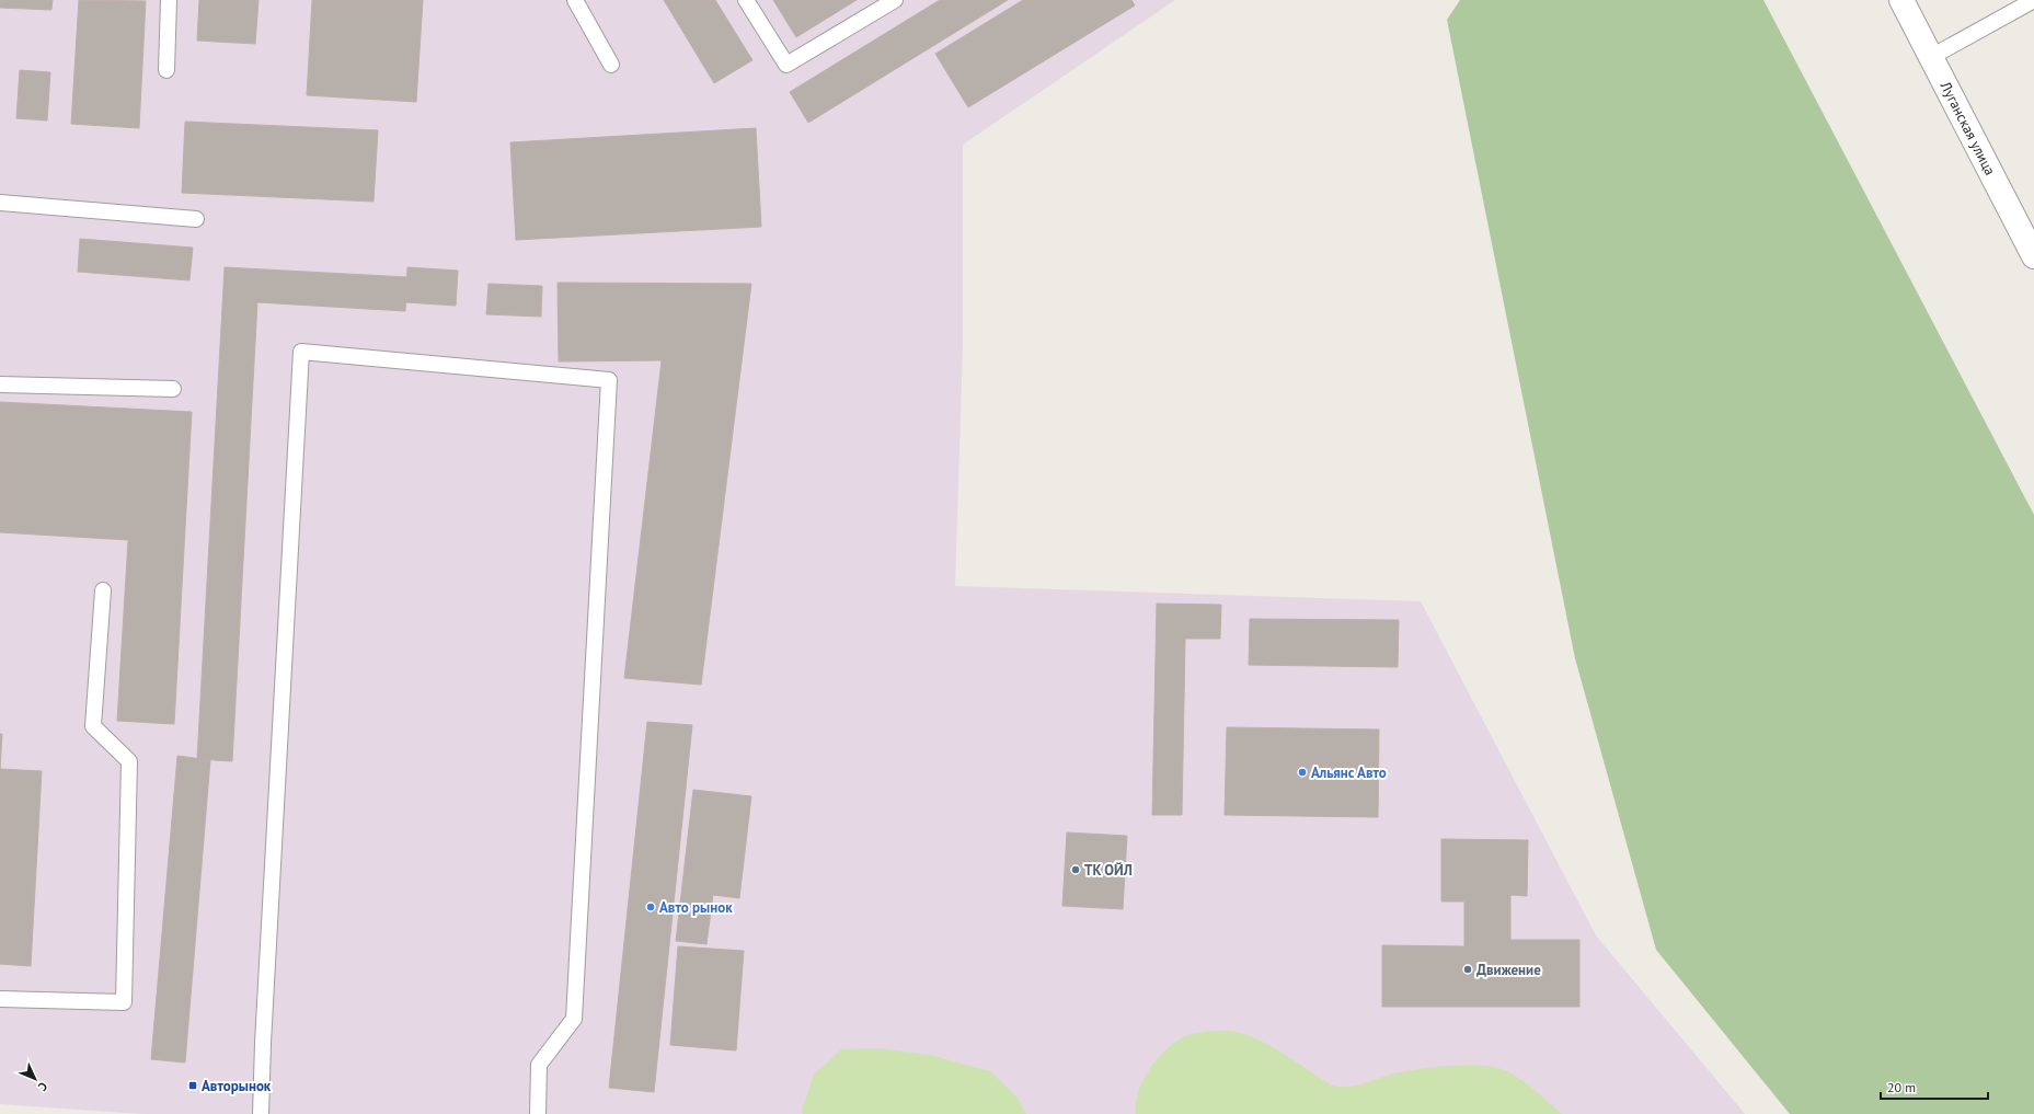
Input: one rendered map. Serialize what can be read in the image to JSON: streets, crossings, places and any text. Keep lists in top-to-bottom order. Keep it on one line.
{"streets":{"street":["Луганская улица"]},"places":{"other":["Альянс Авто","ТК ОЙЛ","Авто рынок","Движение"],"transit":["Авторынок"]},"scale_bar":"20 m","north":"bottom right"}
